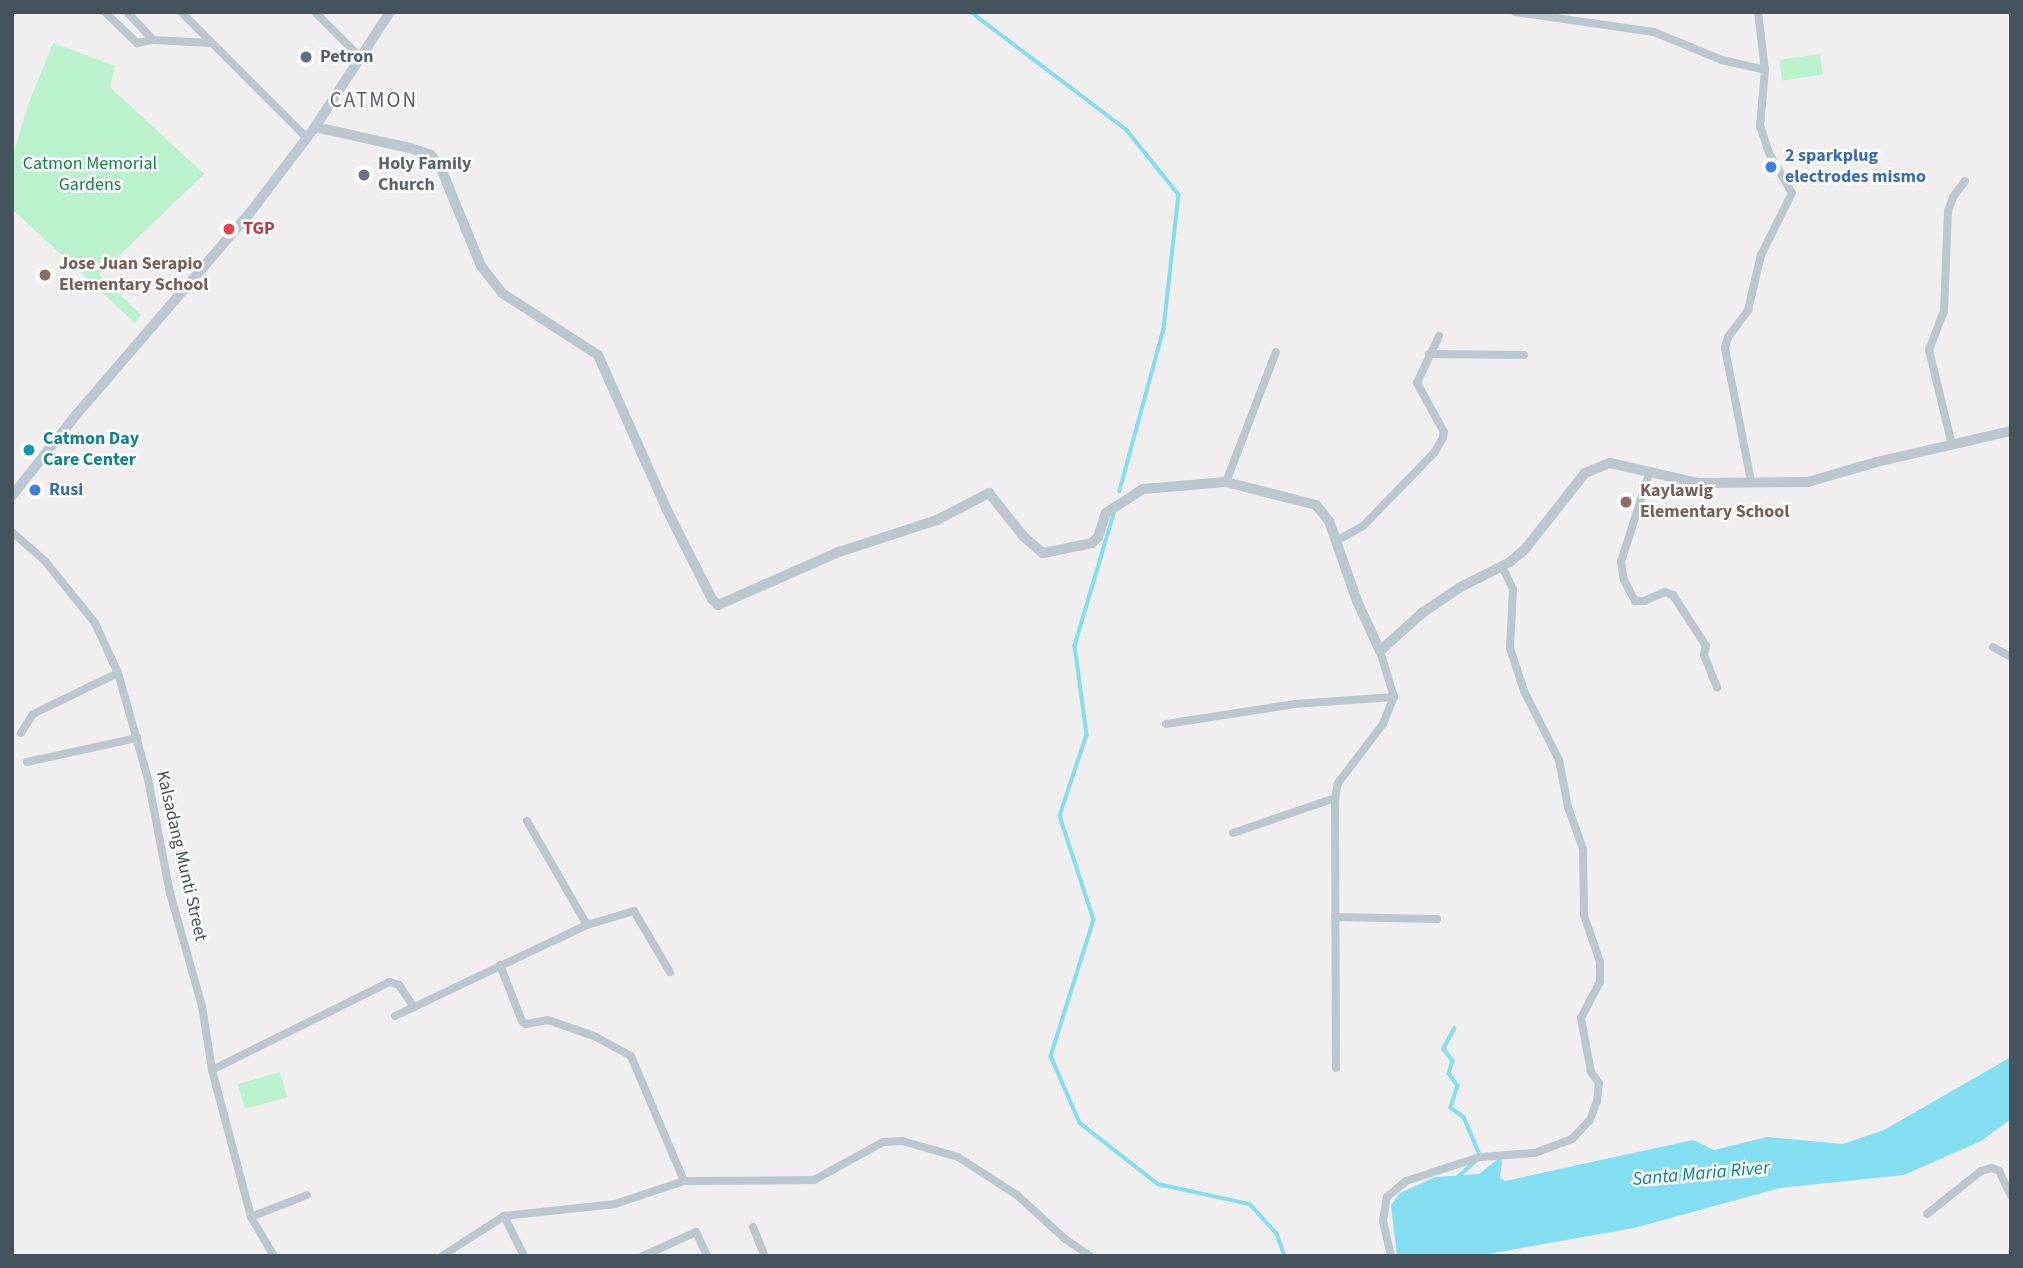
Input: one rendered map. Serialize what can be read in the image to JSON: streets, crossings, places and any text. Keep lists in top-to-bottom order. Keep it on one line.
{"streets":{"street":["Kalsadang Munti Street"]},"districts":["CATMON"],"water":["Santa Maria River"],"parks":["Catmon Memorial Gardens"],"places":["Petron","2 sparkplug electrodes mismo","Holy Family Church","TGP","Jose Juan Serapio Elementary School","Catmon Day Care Center","Rusi","Kaylawig Elementary School"]}
